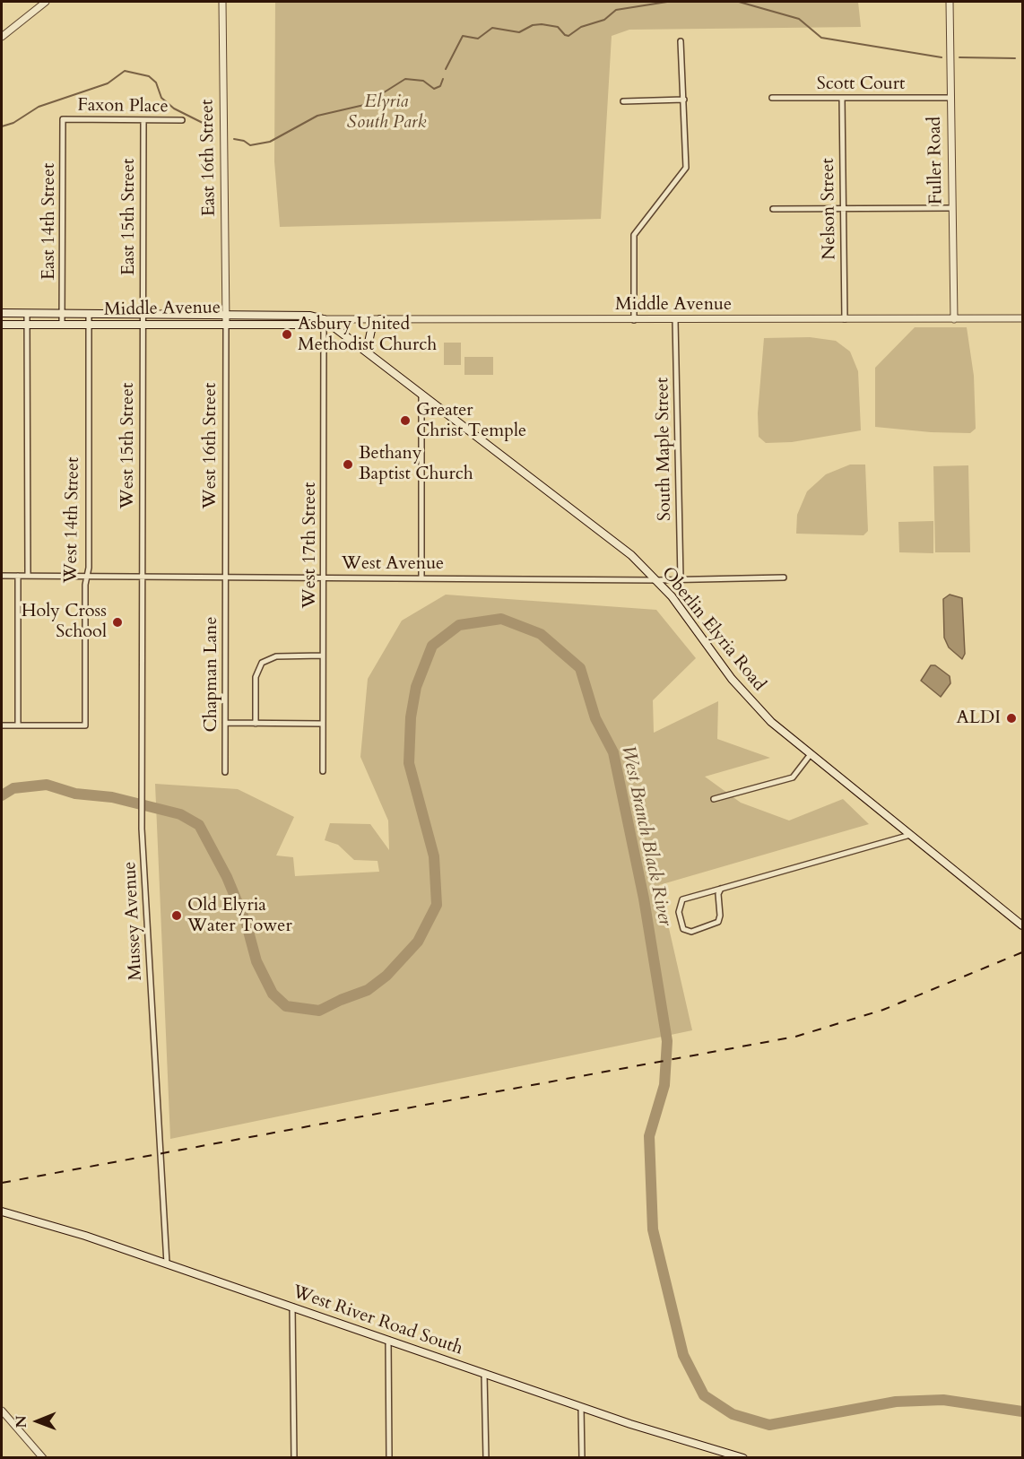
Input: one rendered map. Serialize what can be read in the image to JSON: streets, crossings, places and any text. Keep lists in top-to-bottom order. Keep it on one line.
{"streets":{"main road":["Middle Avenue","Oberlin Elyria Road","West River Road South"],"street":["Scott Court","Faxon Place","East 16th Street","Fuller Road","Nelson Street","East 15th Street","East 14th Street","West 15th Street","West 16th Street","South Maple Street","West 14th Street","West 17th Street","West Avenue","Chapman Lane","Mussey Avenue"]},"crossings":[["Scott Court","Fuller Road"],["Scott Court","Nelson Street"],["Faxon Place","East 15th Street"],["Faxon Place","East 14th Street"],["East 16th Street","Middle Avenue"],["East 16th Street","West 16th Street"],["Fuller Road","Middle Avenue"],["Nelson Street","Middle Avenue"],["East 15th Street","Middle Avenue"],["East 15th Street","West 15th Street"],["East 14th Street","Middle Avenue"],["Middle Avenue","West 15th Street"],["Middle Avenue","West 16th Street"],["Middle Avenue","South Maple Street"],["Middle Avenue","West 14th Street"],["Middle Avenue","West 17th Street"],["Middle Avenue","Oberlin Elyria Road"],["West 15th Street","West Avenue"],["West 15th Street","Mussey Avenue"],["West 16th Street","West Avenue"],["West 16th Street","Chapman Lane"],["South Maple Street","West Avenue"],["West 14th Street","West Avenue"],["West 17th Street","West Avenue"],["West 17th Street","Oberlin Elyria Road"],["West Avenue","Oberlin Elyria Road"],["West Avenue","Chapman Lane"],["West Avenue","Mussey Avenue"],["Mussey Avenue","West River Road South"]],"water":["West Branch Black River"],"parks":["Elyria South Park"],"places":["Asbury United Methodist Church","Greater Christ Temple","Bethany Baptist Church","Holy Cross School","ALDI","Old Elyria Water Tower"],"north":"left"}
